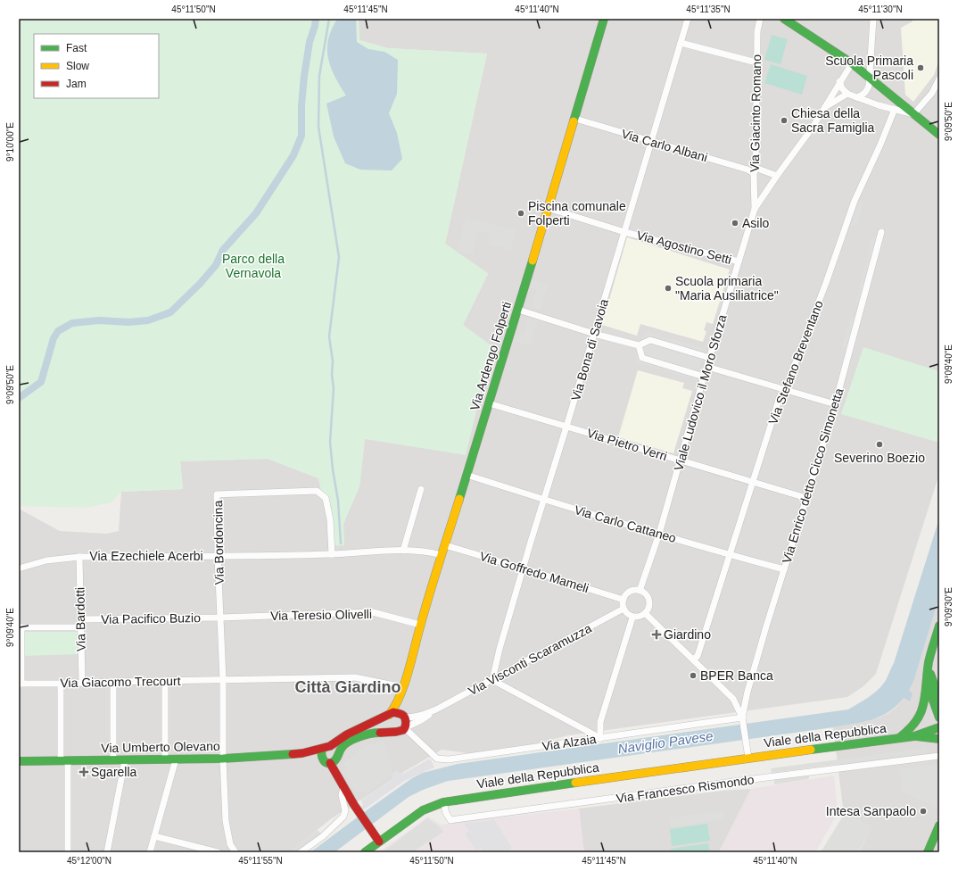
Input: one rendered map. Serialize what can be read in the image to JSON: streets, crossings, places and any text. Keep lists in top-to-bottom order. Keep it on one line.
{"streets":{"street":["Via Giacinto Romano","Via Carlo Albani","Via Agostino Setti","Via Bona di Savoia","Via Ardengo Folperti","Via Stefano Breventano","Viale Ludovico il Moro Sforza","Via Pietro Verri","Via Enrico detto Cicco Simonetta","Via Carlo Cattaneo","Via Bordoncina","Via Ezechiele Acerbi","Via Goffredo Mameli","Via Teresio Olivelli","Via Pacifico Buzio","Via Bardotti","Via Visconti Scaramuzza","Via Giacomo Trecourt","Viale della Repubblica","Via Alzaia","Via Umberto Olevano","Via Francesco Rismondo"]},"crossings":[["Via Giacinto Romano","Via Carlo Albani"],["Via Giacinto Romano","Viale Ludovico il Moro Sforza"],["Via Carlo Albani","Via Bona di Savoia"],["Via Carlo Albani","Via Ardengo Folperti"],["Via Carlo Albani","Viale Ludovico il Moro Sforza"],["Via Agostino Setti","Via Bona di Savoia"],["Via Agostino Setti","Via Ardengo Folperti"],["Via Agostino Setti","Viale Ludovico il Moro Sforza"],["Via Bona di Savoia","Via Pietro Verri"],["Via Bona di Savoia","Via Carlo Cattaneo"],["Via Bona di Savoia","Via Goffredo Mameli"],["Via Bona di Savoia","Via Visconti Scaramuzza"],["Via Ardengo Folperti","Via Pietro Verri"],["Via Ardengo Folperti","Via Carlo Cattaneo"],["Via Ardengo Folperti","Via Ezechiele Acerbi"],["Via Ardengo Folperti","Via Goffredo Mameli"],["Via Ardengo Folperti","Via Teresio Olivelli"],["Via Ardengo Folperti","Via Giacomo Trecourt"],["Via Ardengo Folperti","Via Umberto Olevano"],["Via Stefano Breventano","Via Pietro Verri"],["Via Stefano Breventano","Via Carlo Cattaneo"],["Viale Ludovico il Moro Sforza","Via Pietro Verri"],["Viale Ludovico il Moro Sforza","Via Carlo Cattaneo"],["Viale Ludovico il Moro Sforza","Via Goffredo Mameli"],["Viale Ludovico il Moro Sforza","Via Visconti Scaramuzza"],["Via Pietro Verri","Via Enrico detto Cicco Simonetta"],["Via Enrico detto Cicco Simonetta","Via Carlo Cattaneo"],["Via Enrico detto Cicco Simonetta","Via Alzaia"],["Via Bordoncina","Via Ezechiele Acerbi"],["Via Bordoncina","Via Teresio Olivelli"],["Via Bordoncina","Via Pacifico Buzio"],["Via Bordoncina","Via Giacomo Trecourt"],["Via Bordoncina","Via Umberto Olevano"],["Via Ezechiele Acerbi","Via Bardotti"],["Via Goffredo Mameli","Via Visconti Scaramuzza"],["Via Teresio Olivelli","Via Pacifico Buzio"],["Via Pacifico Buzio","Via Bardotti"],["Via Bardotti","Via Giacomo Trecourt"],["Via Visconti Scaramuzza","Via Alzaia"],["Viale della Repubblica","Via Francesco Rismondo"]],"districts":["Città Giardino"],"water":["Naviglio Pavese"],"parks":["Parco della Vernavola"],"places":{"other":["Scuola Primaria Pascoli","Chiesa della Sacra Famiglia","Piscina comunale Folperti","Asilo","Scuola primaria \"Maria Ausiliatrice\"","Severino Boezio","BPER Banca","Intesa Sanpaolo"],"health":["Giardino","Sgarella"]},"legend":["Fast","Slow","Jam"],"coordinates":["45°11'50\"N","45°11'45\"N","45°11'40\"N","45°11'35\"N","45°11'30\"N","9°09'50\"E","9°10'00\"E","9°09'40\"E","9°09'30\"E","45°12'00\"N","45°11'55\"N"]}
